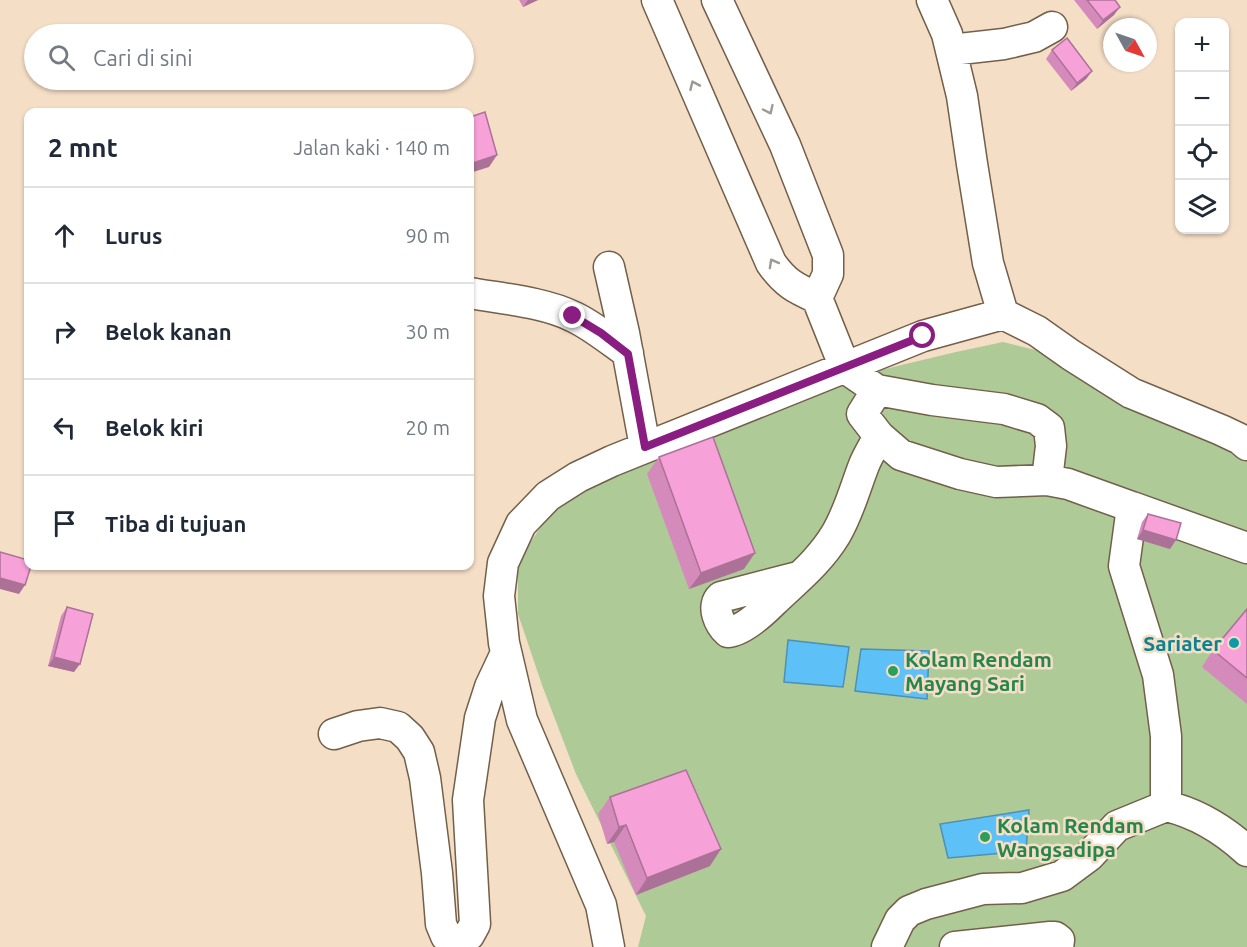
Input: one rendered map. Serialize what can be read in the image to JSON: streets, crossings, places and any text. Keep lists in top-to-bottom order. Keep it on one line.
{"places":["Sariater","Kolam Rendam Mayang Sari","Kolam Rendam Wangsadipa"],"north":"bottom right","page":{"map_buttons":["+","−"],"search":"Cari di sini","heading":["2 mnt","Jalan kaki · 140 m"],"list":[["Lurus","90 m"],["Belok kanan","30 m"],["Belok kiri","20 m"],"Tiba di tujuan"]}}
